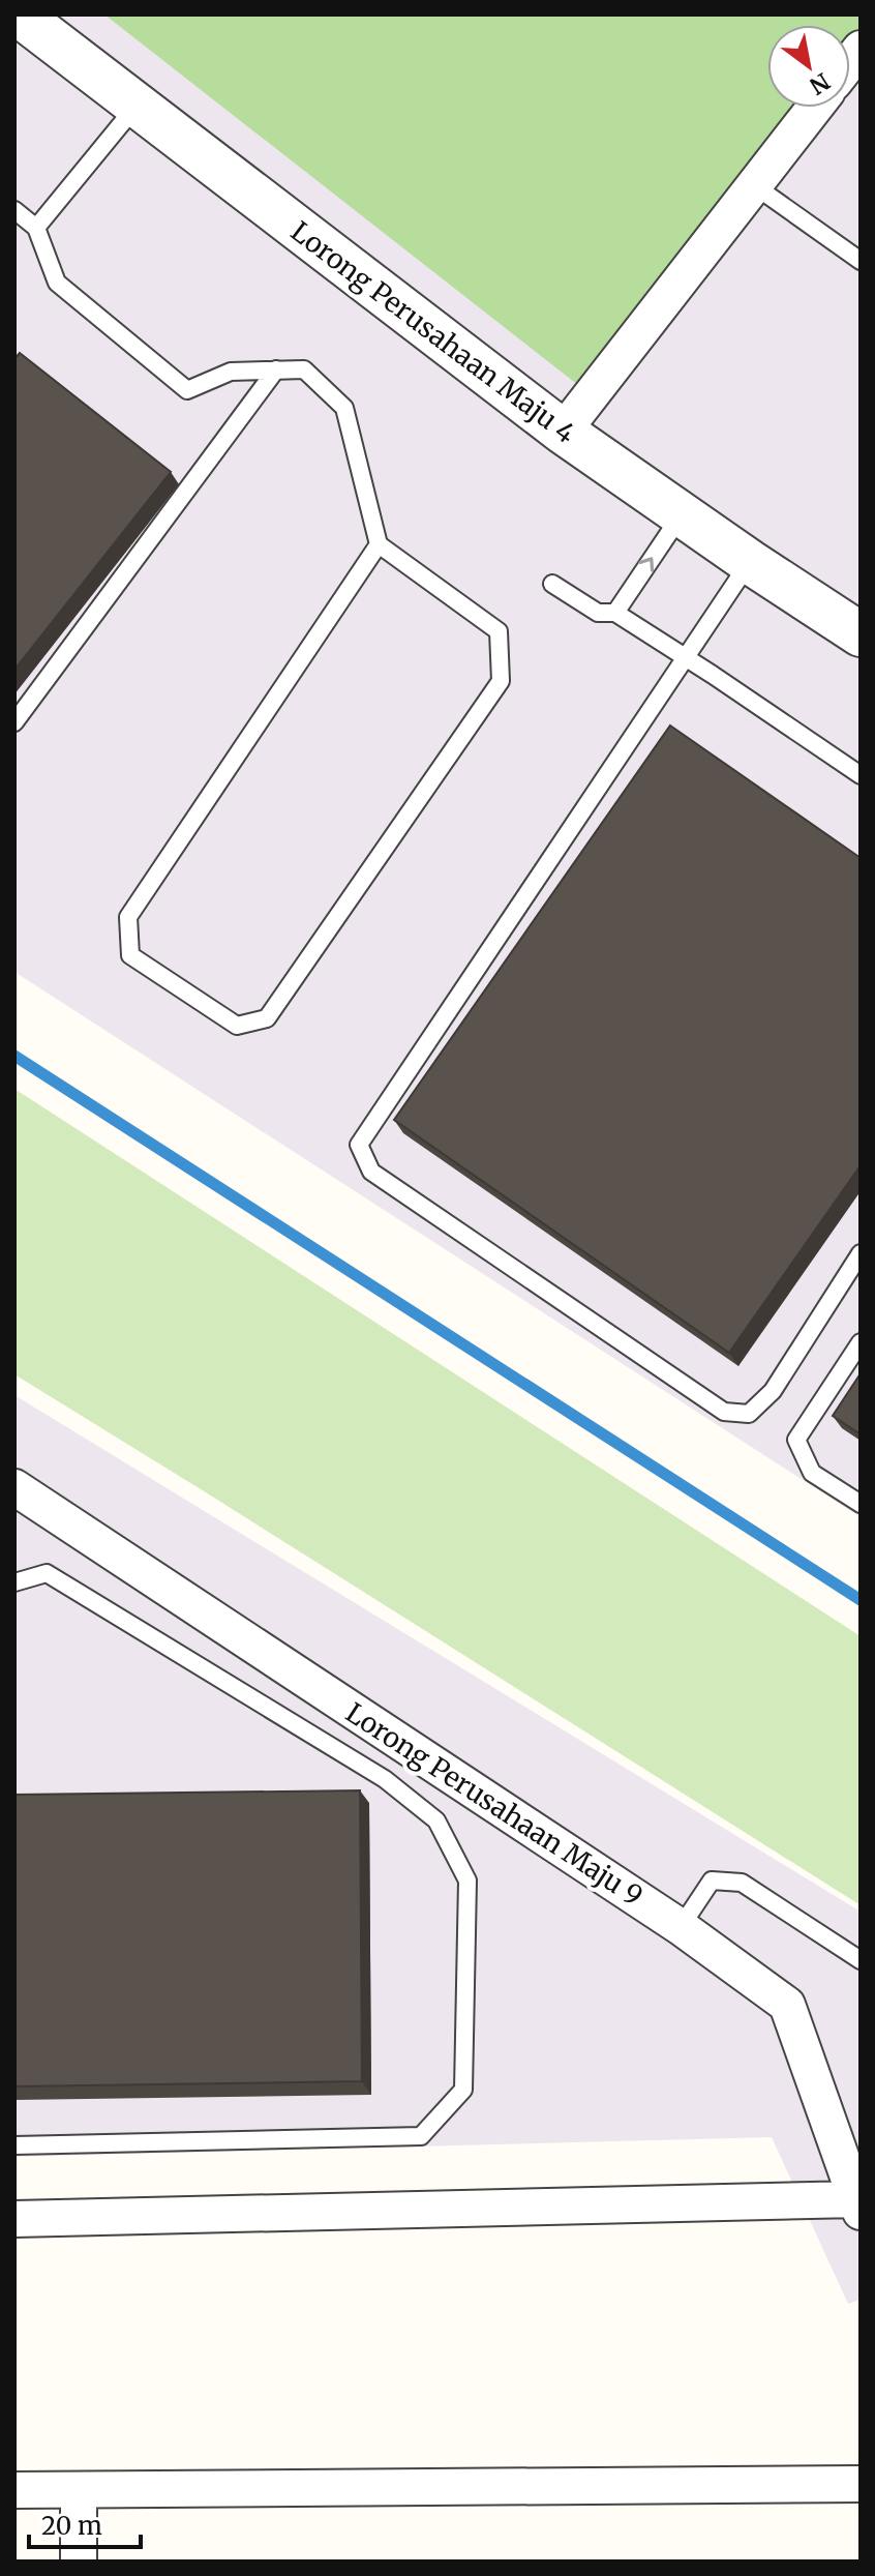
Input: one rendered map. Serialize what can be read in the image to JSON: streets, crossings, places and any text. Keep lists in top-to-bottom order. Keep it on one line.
{"streets":{"street":["Lorong Perusahaan Maju 4","Lorong Perusahaan Maju 9"]},"scale_bar":"20 m","north":"bottom right"}
